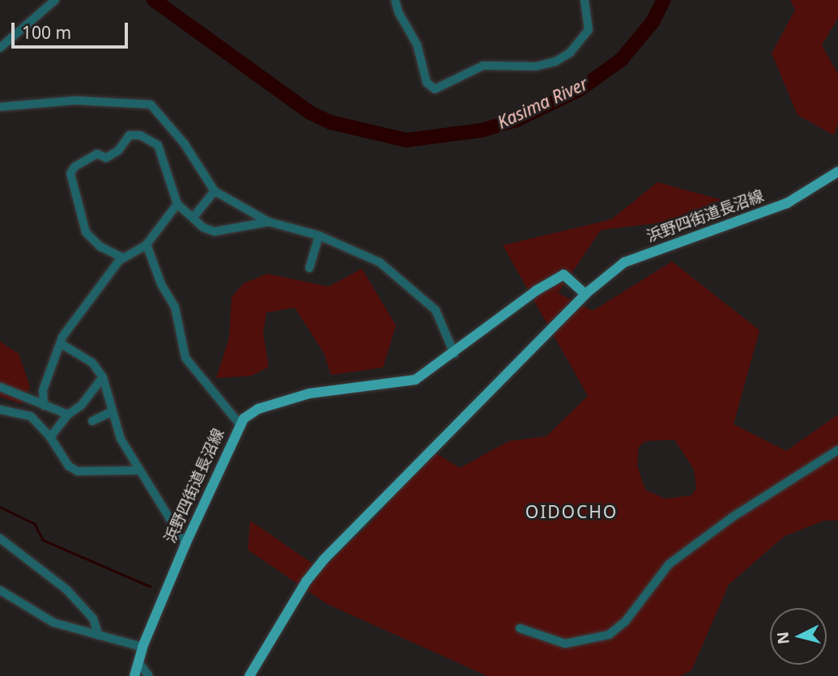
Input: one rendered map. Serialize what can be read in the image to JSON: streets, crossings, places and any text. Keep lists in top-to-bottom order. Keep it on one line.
{"streets":{"main road":["浜野四街道長沼線"]},"districts":["OIDOCHO"],"water":["Kasima River"],"scale_bar":"100 m","north":"left"}
